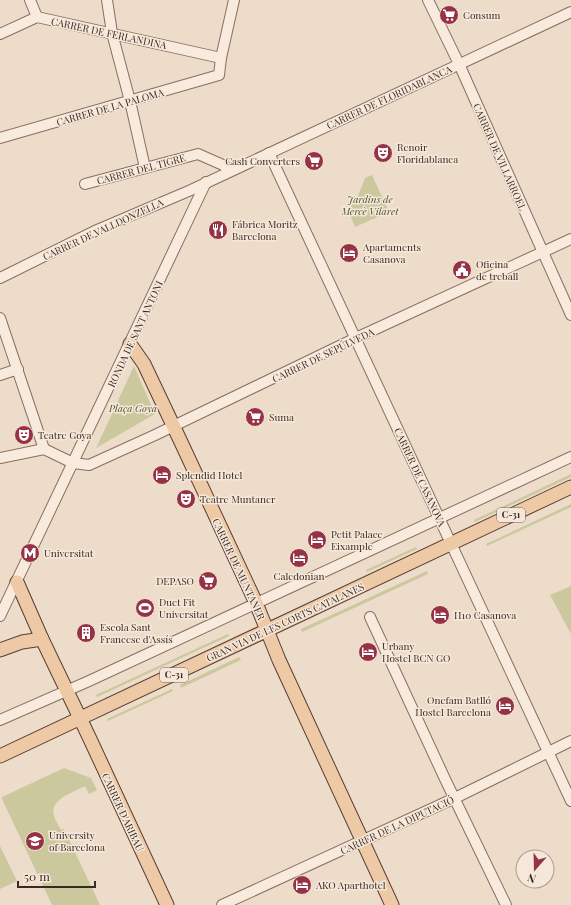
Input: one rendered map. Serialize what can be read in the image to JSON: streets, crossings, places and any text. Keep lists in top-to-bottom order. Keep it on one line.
{"streets":{"main road":["C-31","CARRER DE MUNTANER","GRAN VIA DE LES CORTS CATALANES","CARRER D'ARIBAU"],"street":["CARRER DE FERLANDINA","CARRER DE FLORIDABLANCA","CARRER DE LA PALOMA","CARRER DE VILLARROEL","CARRER DEL TIGRE","CARRER DE VALLDONZELLA","RONDA DE SANT ANTONI","CARRER DE SEPÚLVEDA","CARRER DE CASANOVA","CARRER DE LA DIPUTACIÓ"]},"crossings":[["CARRER DE FERLANDINA","CARRER DE LA PALOMA"],["CARRER DE FLORIDABLANCA","CARRER DE VILLARROEL"],["CARRER DE FLORIDABLANCA","CARRER DEL TIGRE"],["CARRER DE FLORIDABLANCA","CARRER DE VALLDONZELLA"],["CARRER DE FLORIDABLANCA","RONDA DE SANT ANTONI"],["CARRER DE FLORIDABLANCA","CARRER DE CASANOVA"],["CARRER DE VILLARROEL","CARRER DE SEPÚLVEDA"],["CARRER DE VALLDONZELLA","RONDA DE SANT ANTONI"],["RONDA DE SANT ANTONI","CARRER DE SEPÚLVEDA"],["RONDA DE SANT ANTONI","CARRER DE MUNTANER"],["RONDA DE SANT ANTONI","CARRER D'ARIBAU"],["CARRER DE SEPÚLVEDA","CARRER DE CASANOVA"],["CARRER DE SEPÚLVEDA","CARRER DE MUNTANER"],["CARRER DE CASANOVA","GRAN VIA DE LES CORTS CATALANES"],["CARRER DE CASANOVA","CARRER DE LA DIPUTACIÓ"],["CARRER DE MUNTANER","GRAN VIA DE LES CORTS CATALANES"],["CARRER DE MUNTANER","CARRER DE LA DIPUTACIÓ"],["GRAN VIA DE LES CORTS CATALANES","CARRER D'ARIBAU"]],"parks":["Jardins de Mercè Vilaret","Plaça Goya"],"places":{"supermarket":["Consum","Cash Converters","Suma","DEPASO"],"theatre":["Renoir Floridablanca","Teatre Goya","Teatre Muntaner"],"restaurant":["Fábrica Moritz Barcelona"],"hotel":["Apartaments Casanova","Splendid Hotel","Petit Palace Eixample","Caledonian","H10 Casanova","Urbany Hostel BCN GO","Onefam Batlló Hostel Barcelona","AKO Aparthotel"],"public building":["Oficina de treball"],"metro station":["Universitat"],"sports":["Duet Fit Universitat"],"building":["Escola Sant Francesc d'Assís"],"school or university":["University of Barcelona"]},"scale_bar":"50 m","north":"bottom"}
